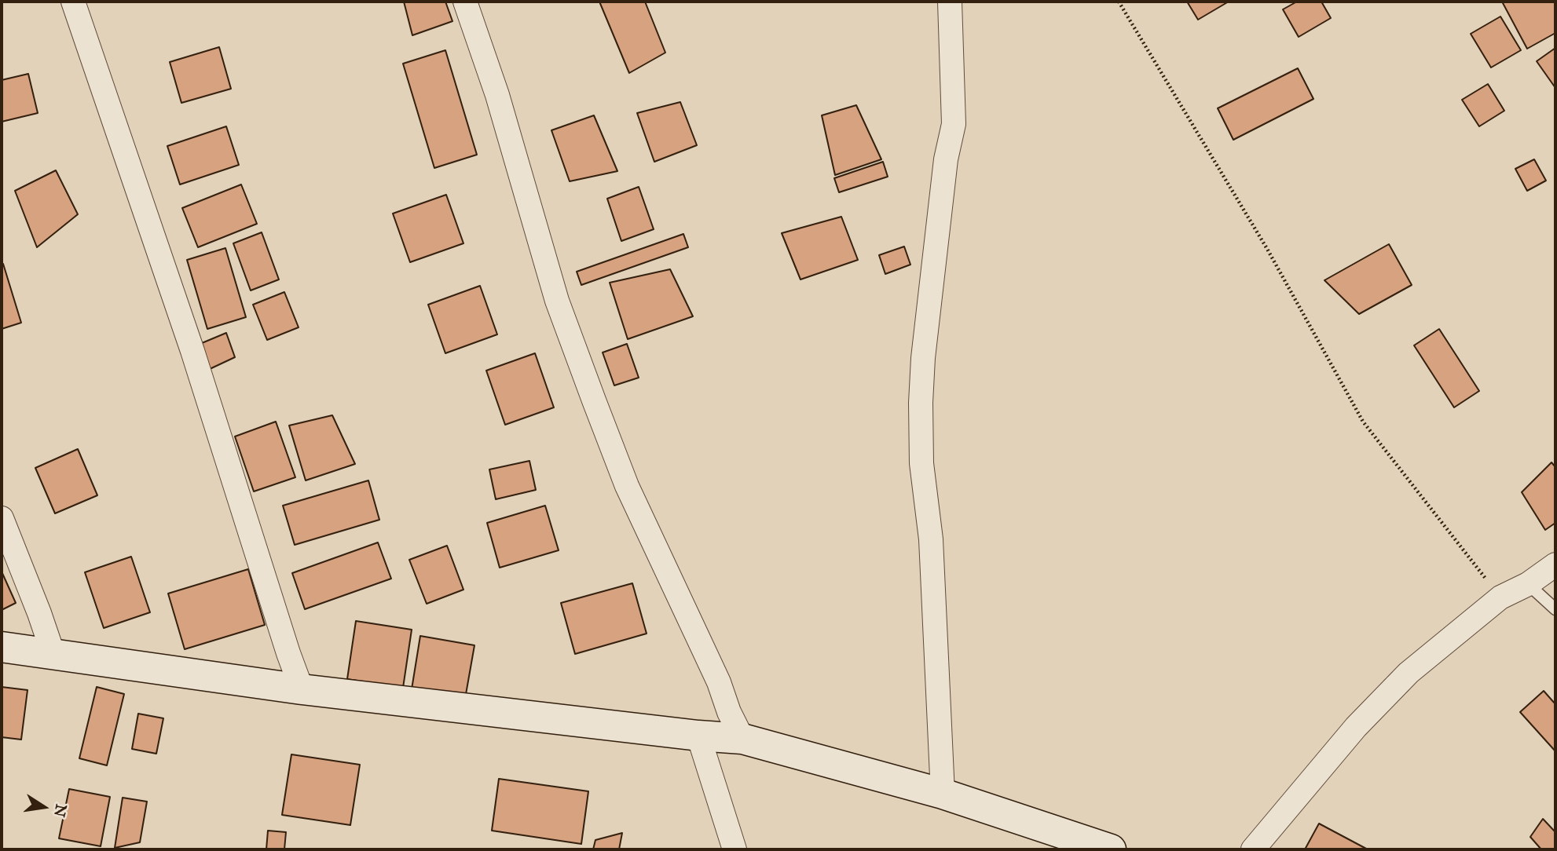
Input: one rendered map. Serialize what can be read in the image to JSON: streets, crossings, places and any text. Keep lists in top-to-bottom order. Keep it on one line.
{"north":"right"}
